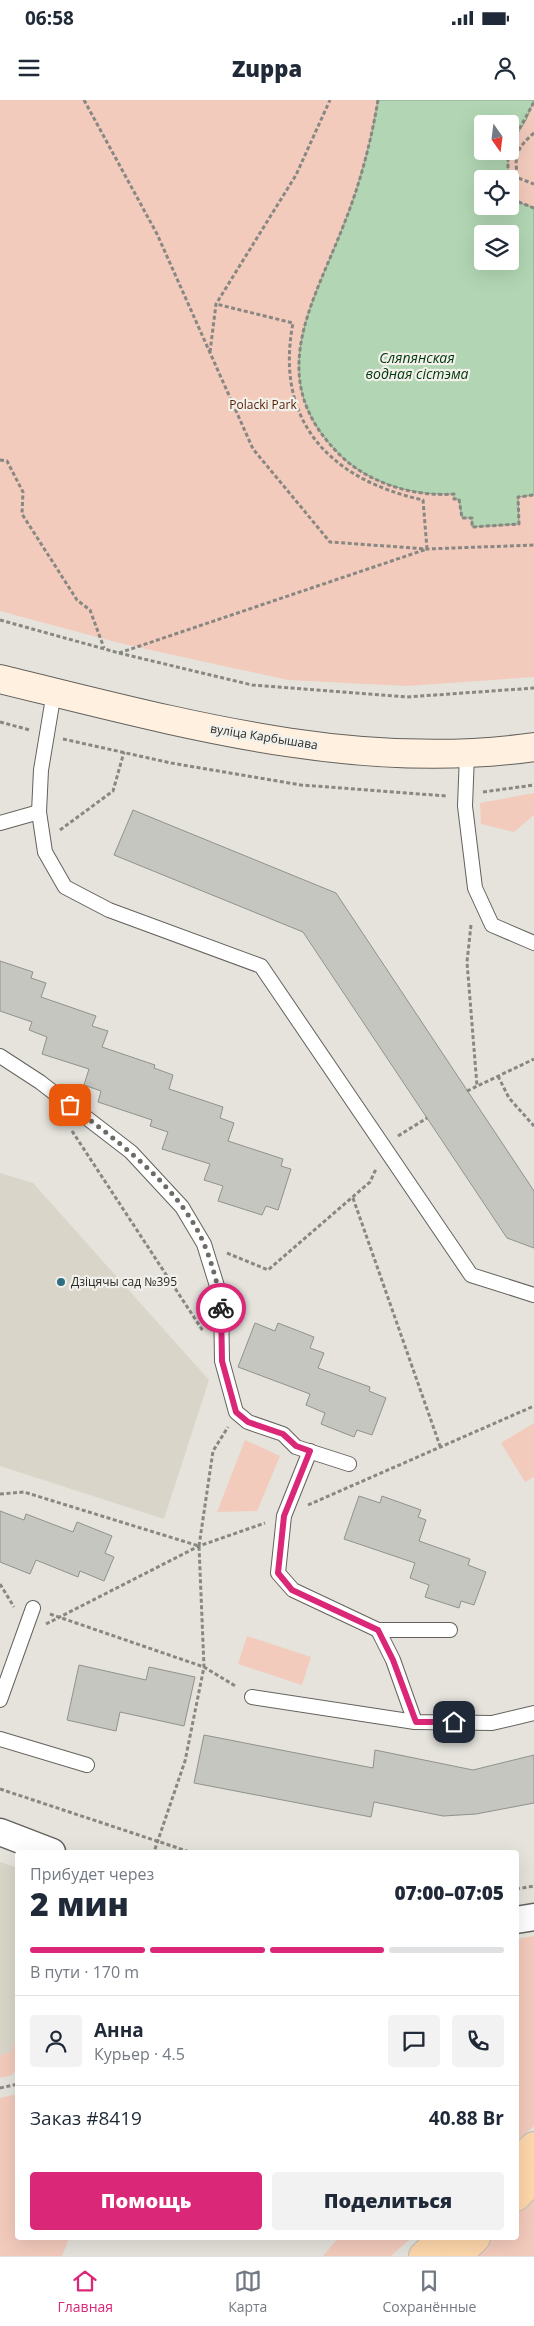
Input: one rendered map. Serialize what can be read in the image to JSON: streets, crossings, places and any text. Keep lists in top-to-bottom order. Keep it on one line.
{"streets":{"main road":["вуліца Карбышава"]},"water":["Сляпянская водная сістэма"],"parks":["Polacki Park"],"places":["Дзіцячы сад №395"],"north":"bottom","page":{"status":"06:58","header":"Zuppa","heading":["2 мин","Прибудет через","07:00–07:05"],"panel":["Анна","Курьер · 4.5","Заказ #8419","40.88 Br"],"bar":"В пути · 170 m","buttons":["Помощь","Поделиться"],"tabs":["Главная","Карта","Сохранённые"]}}
